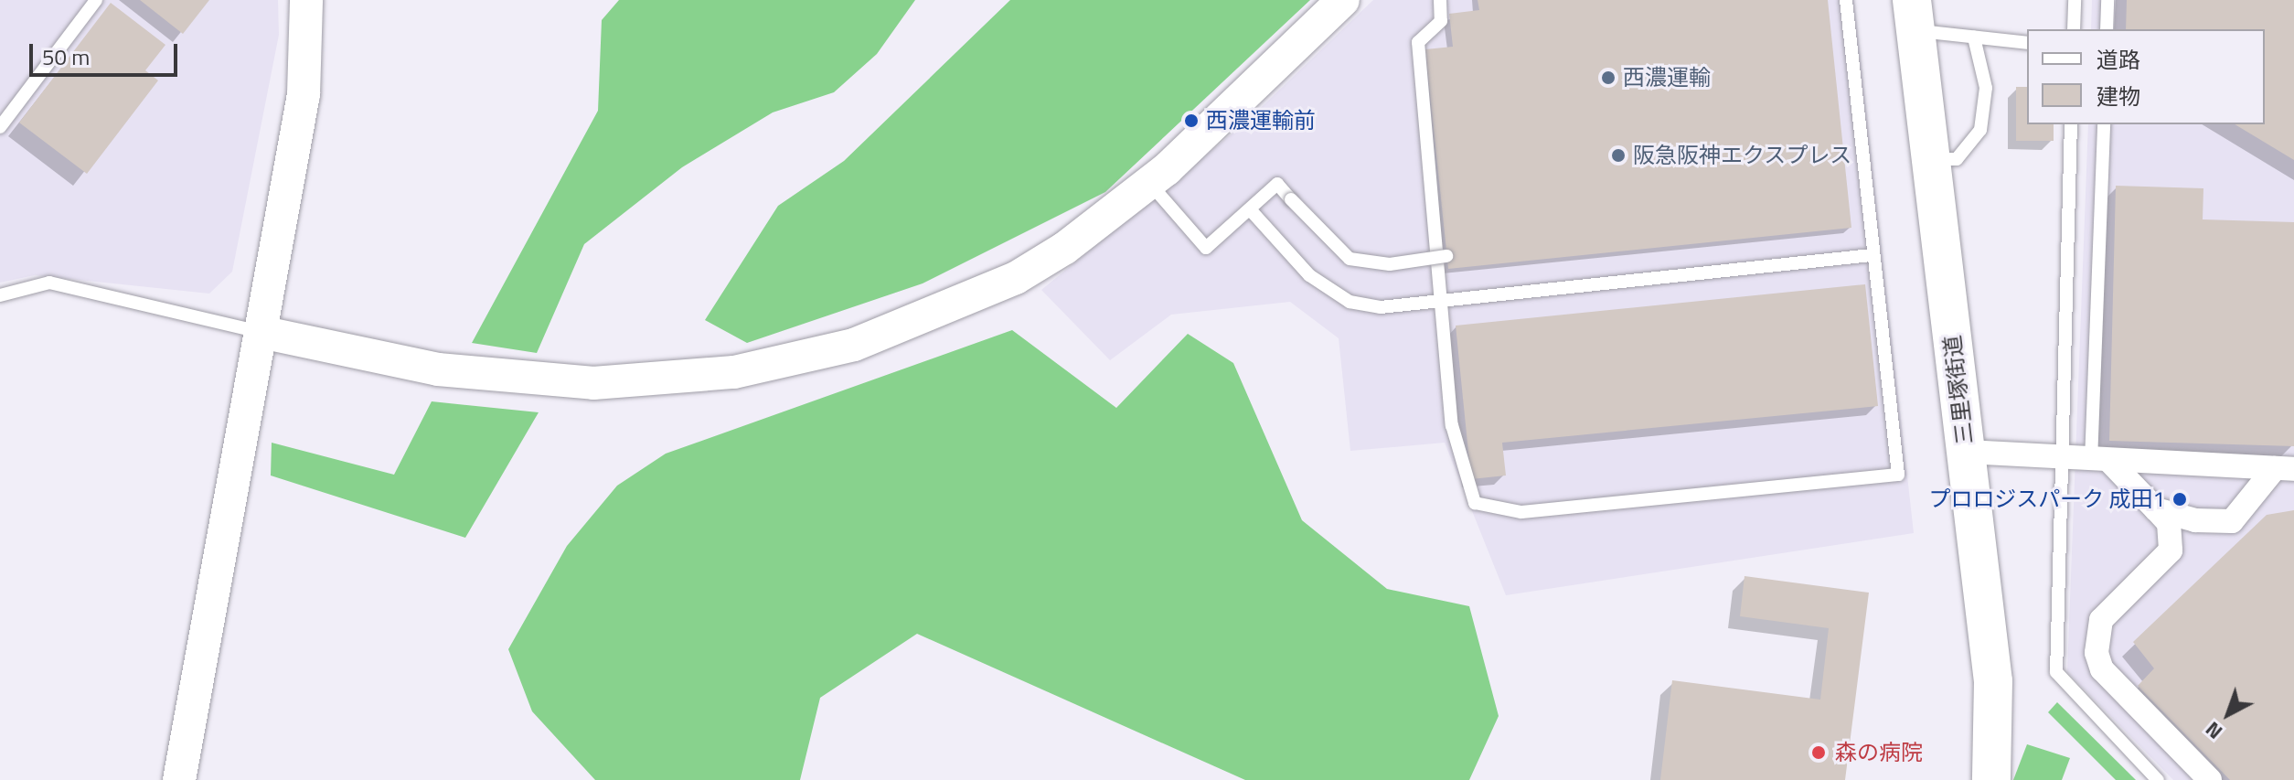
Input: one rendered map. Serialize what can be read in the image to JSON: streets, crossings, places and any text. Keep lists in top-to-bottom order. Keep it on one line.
{"streets":{"main road":["三里塚街道"]},"places":["西濃運輸","西濃運輸前","阪急阪神エクスプレス","プロロジスパーク 成田1","森の病院"],"legend":["道路","建物"],"scale_bar":"50 m","north":"bottom left"}
